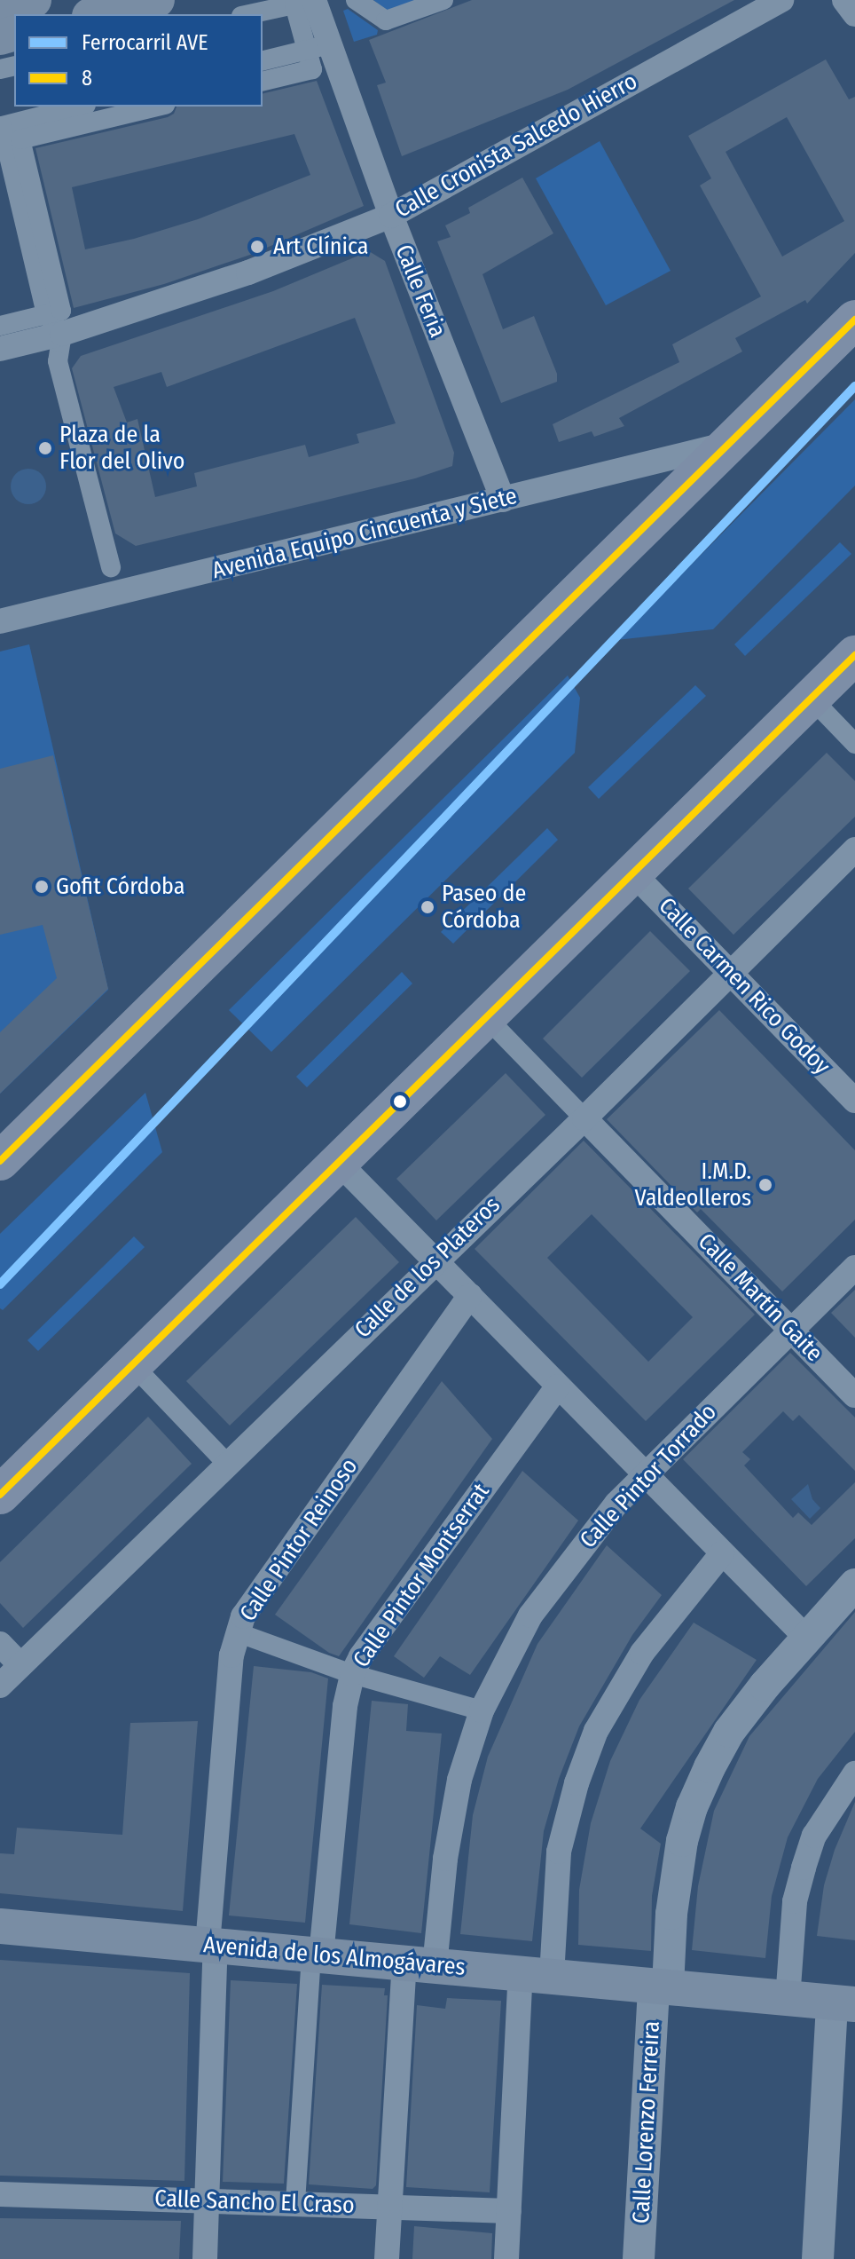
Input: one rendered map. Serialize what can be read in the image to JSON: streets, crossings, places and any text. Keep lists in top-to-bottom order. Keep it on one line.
{"streets":{"main road":["Avenida de los Almogávares"],"street":["Calle Cronista Salcedo Hierro","Calle Feria","Avenida Equipo Cincuenta y Siete","Calle Carmen Rico Godoy","Calle de los Plateros","Calle Martín Gaite","Calle Pintor Torrado","Calle Pintor Reinoso","Calle Pintor Montserrat","Calle Lorenzo Ferreira","Calle Sancho El Craso"]},"crossings":[["Calle Cronista Salcedo Hierro","Calle Feria"],["Calle Feria","Avenida Equipo Cincuenta y Siete"],["Calle Carmen Rico Godoy","Calle de los Plateros"],["Calle de los Plateros","Calle Martín Gaite"],["Calle Martín Gaite","Calle Pintor Torrado"],["Calle Pintor Torrado","Avenida de los Almogávares"],["Calle Pintor Torrado","Calle Sancho El Craso"],["Calle Pintor Reinoso","Avenida de los Almogávares"],["Calle Pintor Reinoso","Calle Sancho El Craso"],["Calle Pintor Montserrat","Avenida de los Almogávares"],["Avenida de los Almogávares","Calle Lorenzo Ferreira"]],"places":["Art Clínica","Plaza de la Flor del Olivo","Gofit Córdoba","Paseo de Córdoba","I.M.D. Valdeolleros"],"lines":["transit line 8","rail line AVE"],"legend":["Ferrocarril AVE","8"]}
